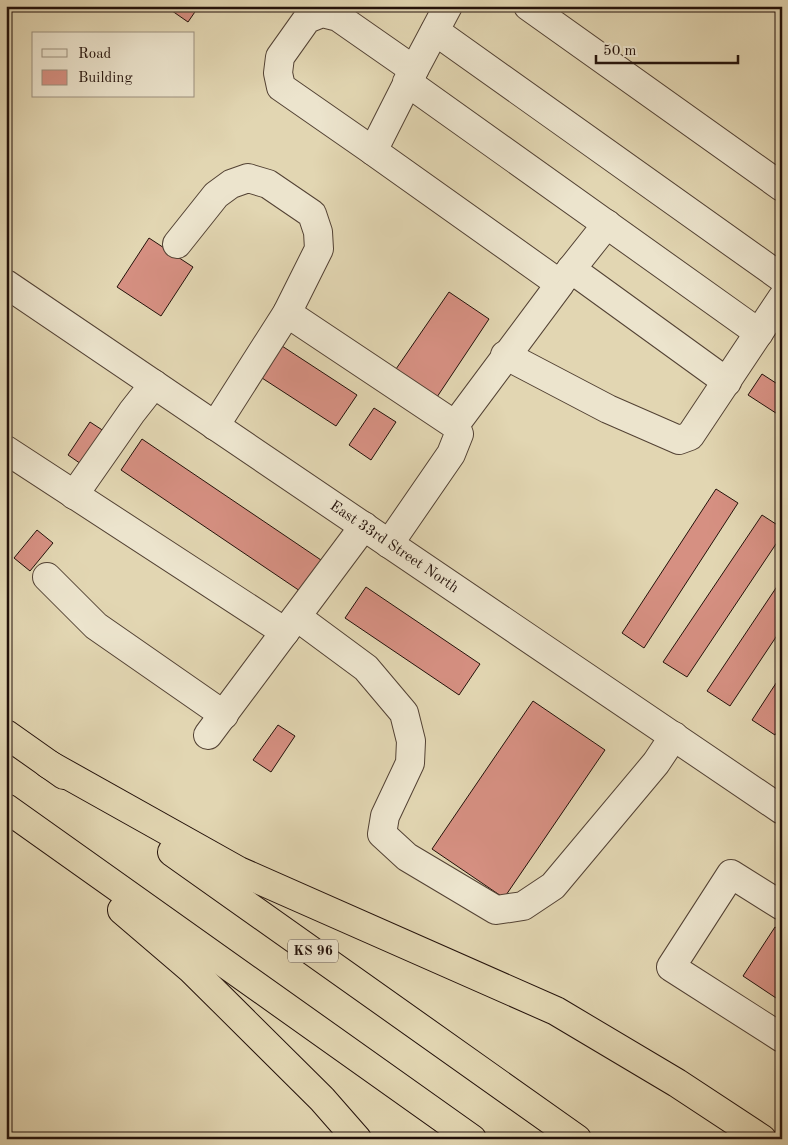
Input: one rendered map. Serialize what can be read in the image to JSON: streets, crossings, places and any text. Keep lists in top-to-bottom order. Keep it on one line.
{"streets":{"highway":["KS 96"],"street":["East 33rd Street North"]},"legend":["Road","Building"],"scale_bar":"50 m"}
